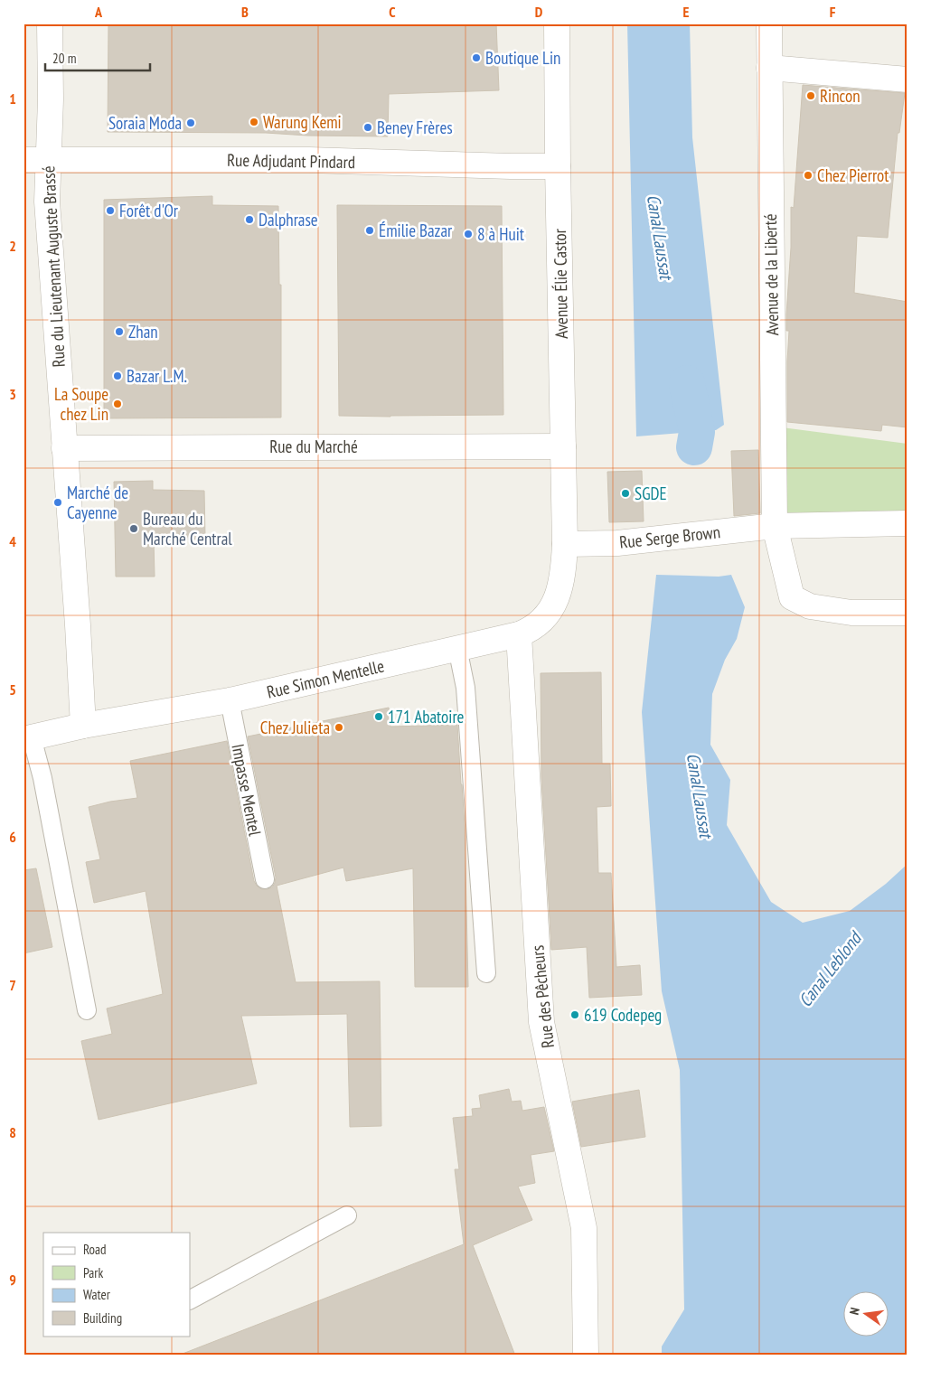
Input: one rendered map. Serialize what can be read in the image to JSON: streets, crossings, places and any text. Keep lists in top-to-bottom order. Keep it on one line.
{"streets":{"street":["Rue Adjudant Pindard","Rue du Lieutenant Auguste Brassé","Avenue de la Liberté","Avenue Élie Castor","Rue du Marché","Rue Serge Brown","Rue Simon Mentelle","Rue des Pêcheurs"],"lane":["Impasse Mentel"]},"crossings":[["Rue Adjudant Pindard","Rue du Lieutenant Auguste Brassé"],["Rue Adjudant Pindard","Avenue Élie Castor"],["Rue du Lieutenant Auguste Brassé","Rue du Marché"],["Rue du Lieutenant Auguste Brassé","Rue Simon Mentelle"],["Avenue de la Liberté","Rue Serge Brown"],["Avenue Élie Castor","Rue du Marché"],["Avenue Élie Castor","Rue Serge Brown"],["Avenue Élie Castor","Rue Simon Mentelle"],["Rue Serge Brown","Rue Simon Mentelle"],["Rue Simon Mentelle","Impasse Mentel"],["Rue Simon Mentelle","Rue des Pêcheurs"]],"water":["Canal Laussat","Canal Leblond"],"places":["Boutique Lin","Rincon","Warung Kemi","Soraia Moda","Beney Frères","Chez Pierrot","Forêt d'Or","Dalphrase","Émilie Bazar","8 à Huit","Zhan","Bazar L.M.","La Soupe chez Lin","SGDE","Marché de Cayenne","Bureau du Marché Central","171 Abatoire","Chez Julieta","619 Codepeg"],"legend":["Road","Park","Water","Building"],"scale_bar":"20 m","north":"left","grid":{"columns":["A","B","C","D","E","F"],"rows":["1","2","3","4","5","6","7","8","9"]}}
